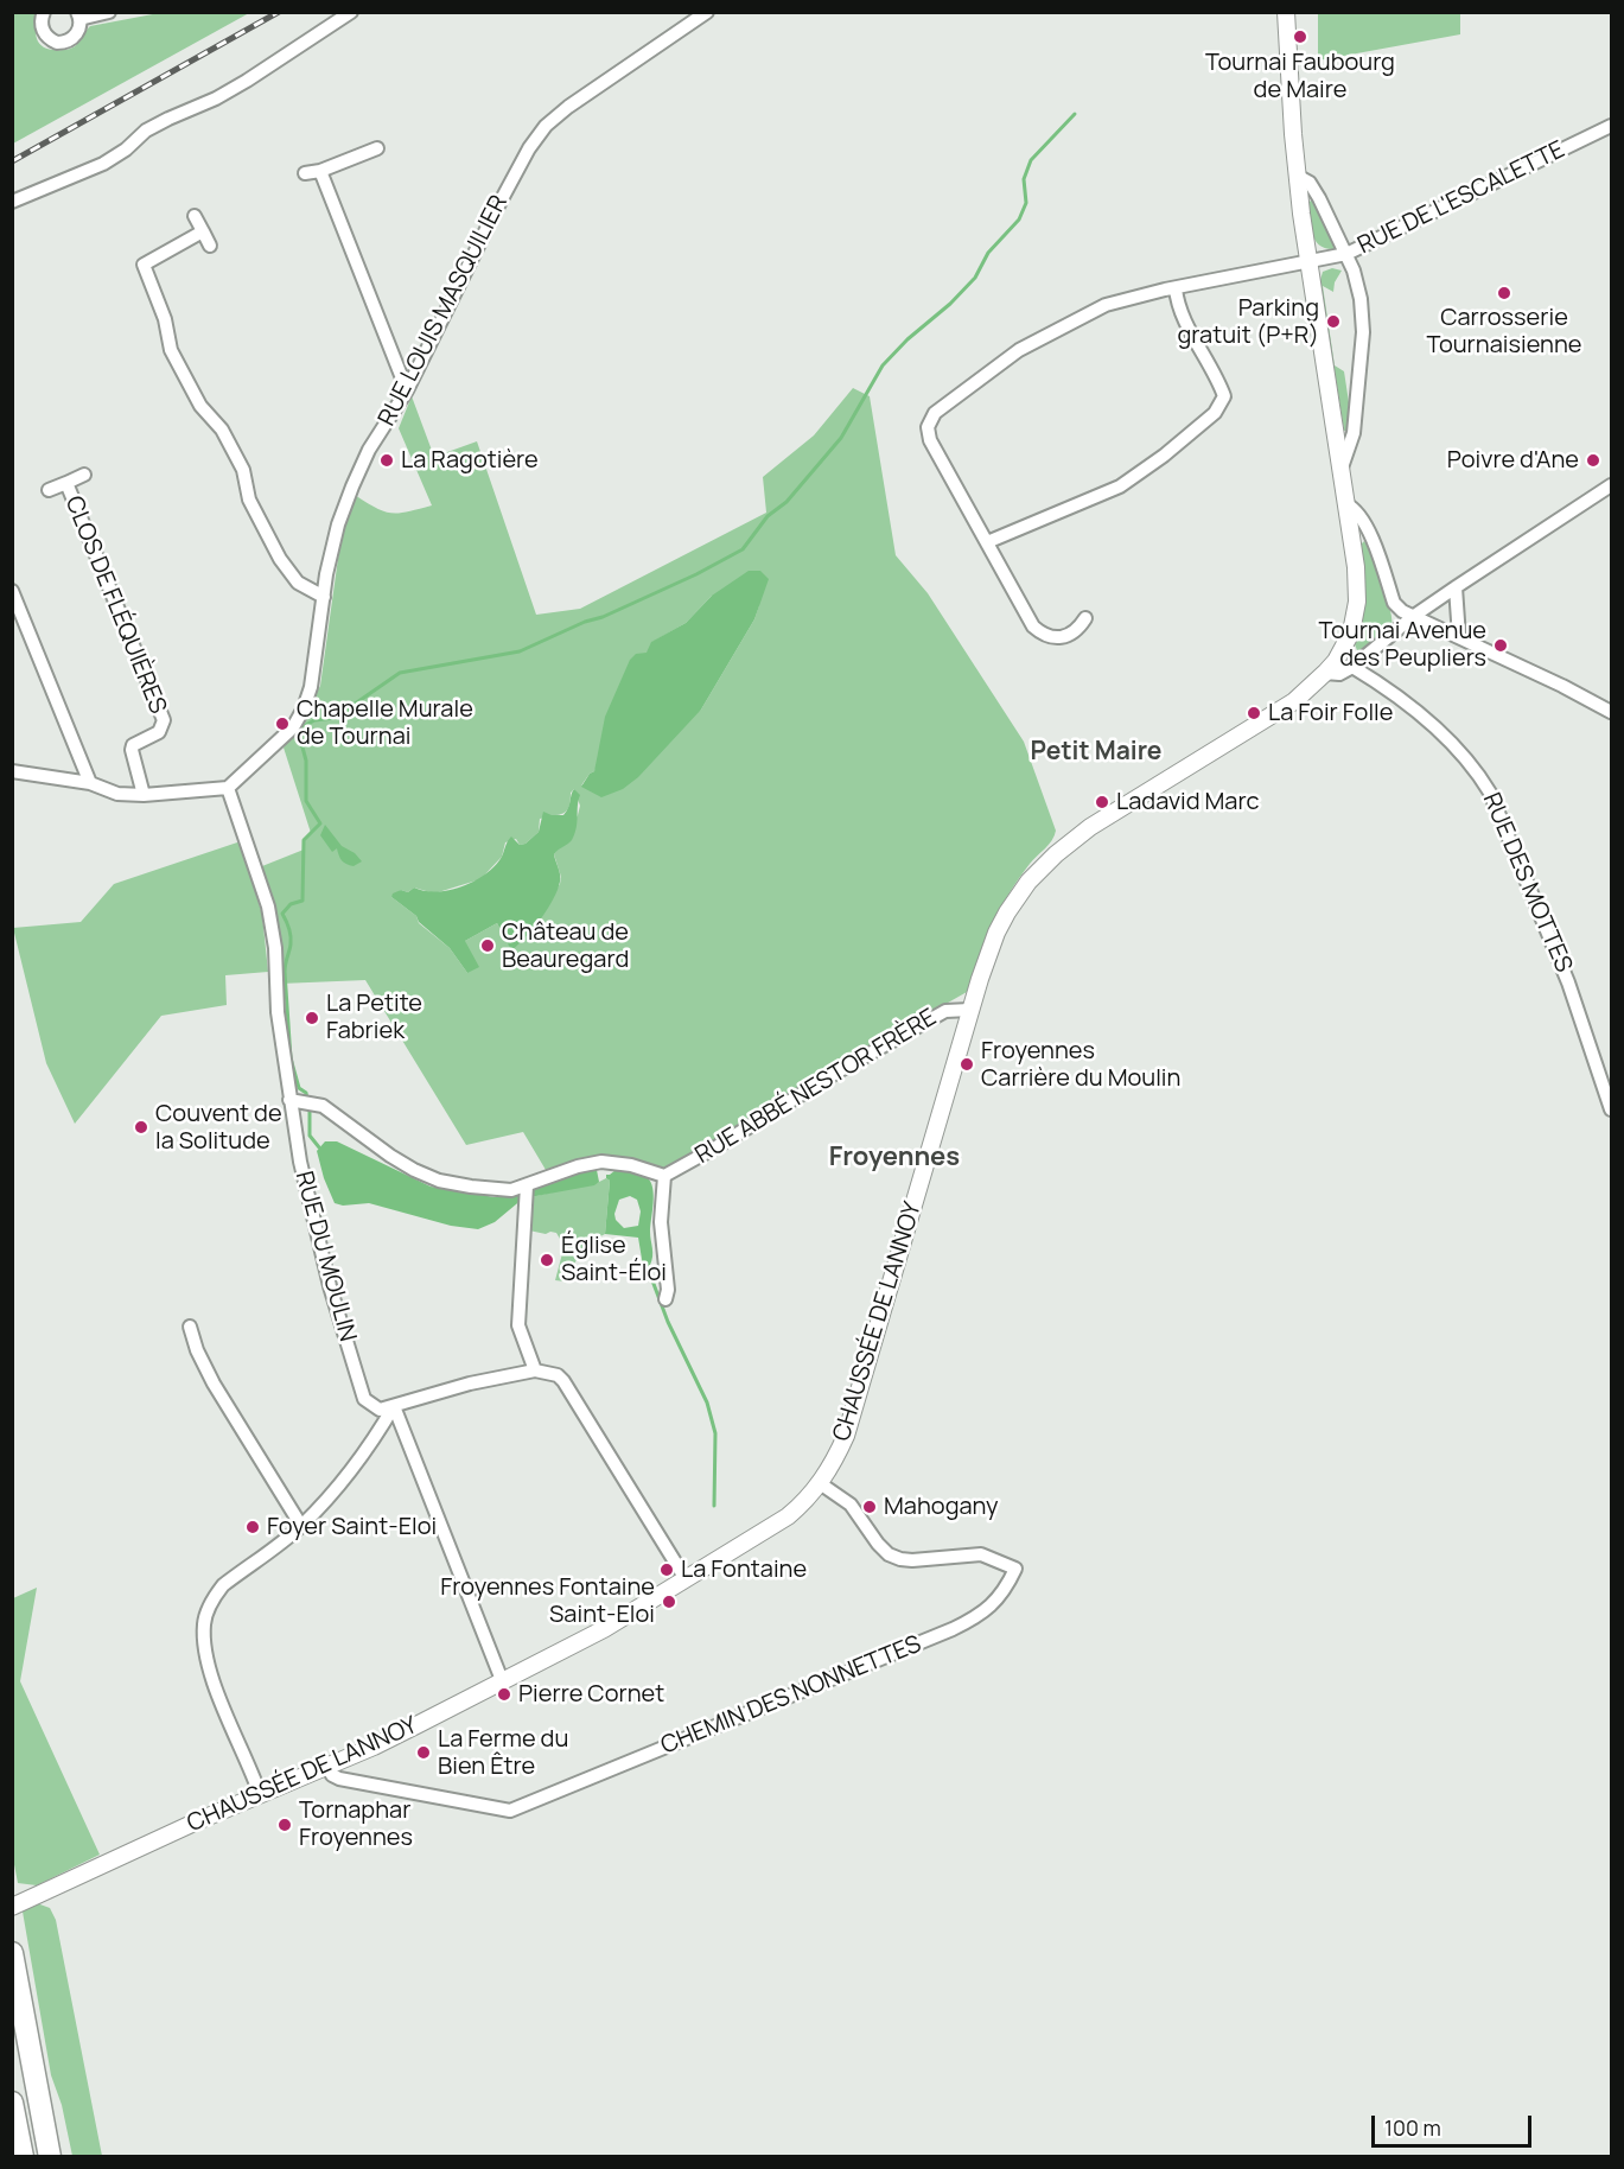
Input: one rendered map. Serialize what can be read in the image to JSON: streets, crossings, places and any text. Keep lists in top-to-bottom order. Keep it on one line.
{"streets":{"main road":["CHAUSSÉE DE LANNOY"],"street":["RUE DE L'ESCALETTE","RUE LOUIS MASQUILIER","CLOS DE FLÉQUIÈRES","RUE DES MOTTES","RUE ABBÉ NESTOR FRÈRE","RUE DU MOULIN","CHEMIN DES NONNETTES"]},"crossings":[["RUE DE L'ESCALETTE","CHAUSSÉE DE LANNOY"],["RUE LOUIS MASQUILIER","RUE DU MOULIN"],["RUE ABBÉ NESTOR FRÈRE","CHAUSSÉE DE LANNOY"],["CHAUSSÉE DE LANNOY","CHEMIN DES NONNETTES"]],"districts":["Petit Maire","Froyennes"],"places":["Tournai Faubourg de Maire","Carrosserie Tournaisienne","Parking gratuit (P+R)","La Ragotière","Poivre d'Ane","Tournai Avenue des Peupliers","La Foir Folle","Chapelle Murale de Tournai","Ladavid Marc","Château de Beauregard","La Petite Fabriek","Froyennes Carrière du Moulin","Couvent de la Solitude","Église Saint-Éloi","Mahogany","Foyer Saint-Eloi","La Fontaine","Froyennes Fontaine Saint-Eloi","Pierre Cornet","La Ferme du Bien Être","Tornaphar Froyennes"],"scale_bar":"100 m"}
